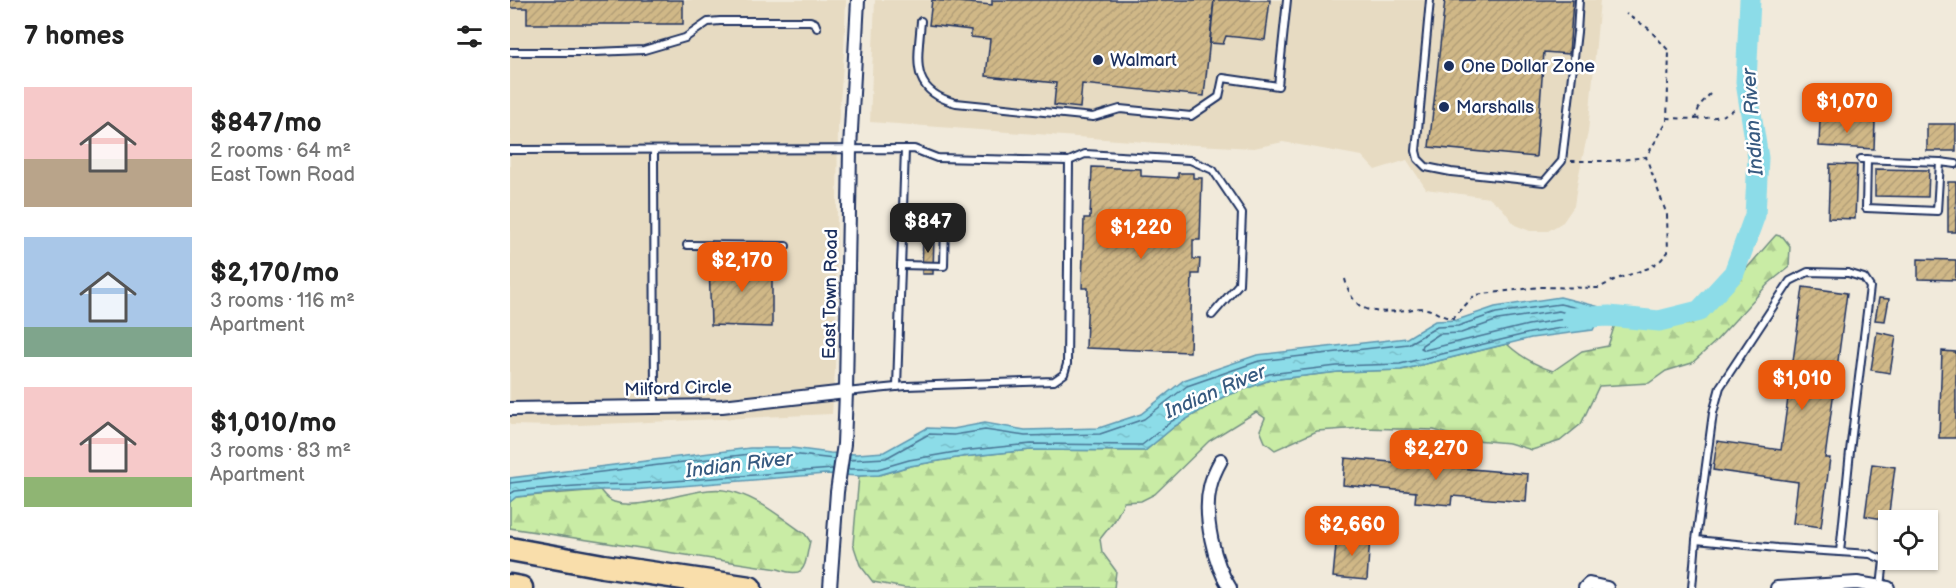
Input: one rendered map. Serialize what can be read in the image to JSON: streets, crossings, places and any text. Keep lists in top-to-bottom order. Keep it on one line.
{"streets":{"street":["East Town Road","Milford Circle"]},"crossings":[["East Town Road","Milford Circle"]],"water":["Indian River"],"places":["Walmart","One Dollar Zone","Marshalls"],"page":{"heading":"7 homes","list":[{"name":"$847/mo","note":"2 rooms · 64 m² · East Town Road"},{"name":"$2,170/mo","note":"3 rooms · 116 m² · Apartment"},{"name":"$1,010/mo","note":"3 rooms · 83 m² · Apartment"}],"price":["$1,070","$847","$1,220","$2,170","$1,010","$2,270","$2,660"]}}
